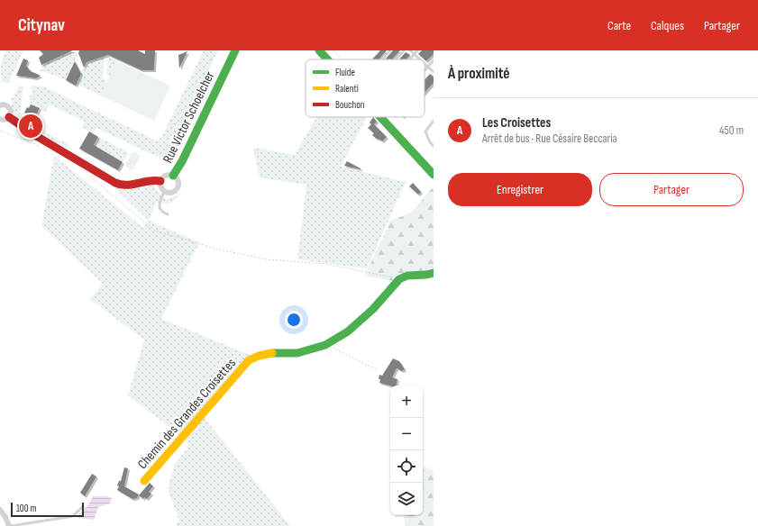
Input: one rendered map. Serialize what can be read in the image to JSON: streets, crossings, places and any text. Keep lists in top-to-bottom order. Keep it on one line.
{"streets":{"street":["Rue Victor Schoelcher","Chemin des Grandes Croisettes"]},"legend":["Fluide","Ralenti","Bouchon"],"scale_bar":"100 m","page":{"header":"Citynav","nav":["Carte","Calques","Partager"],"heading":"À proximité","list":[{"mark":"A","name":"Les Croisettes","note":"Arrêt de bus · Rue Césaire Beccaria","value":"450 m"}],"pins":"A","buttons":["Enregistrer","Partager"],"map_buttons":["+","−"],"scale":"100 m"}}
